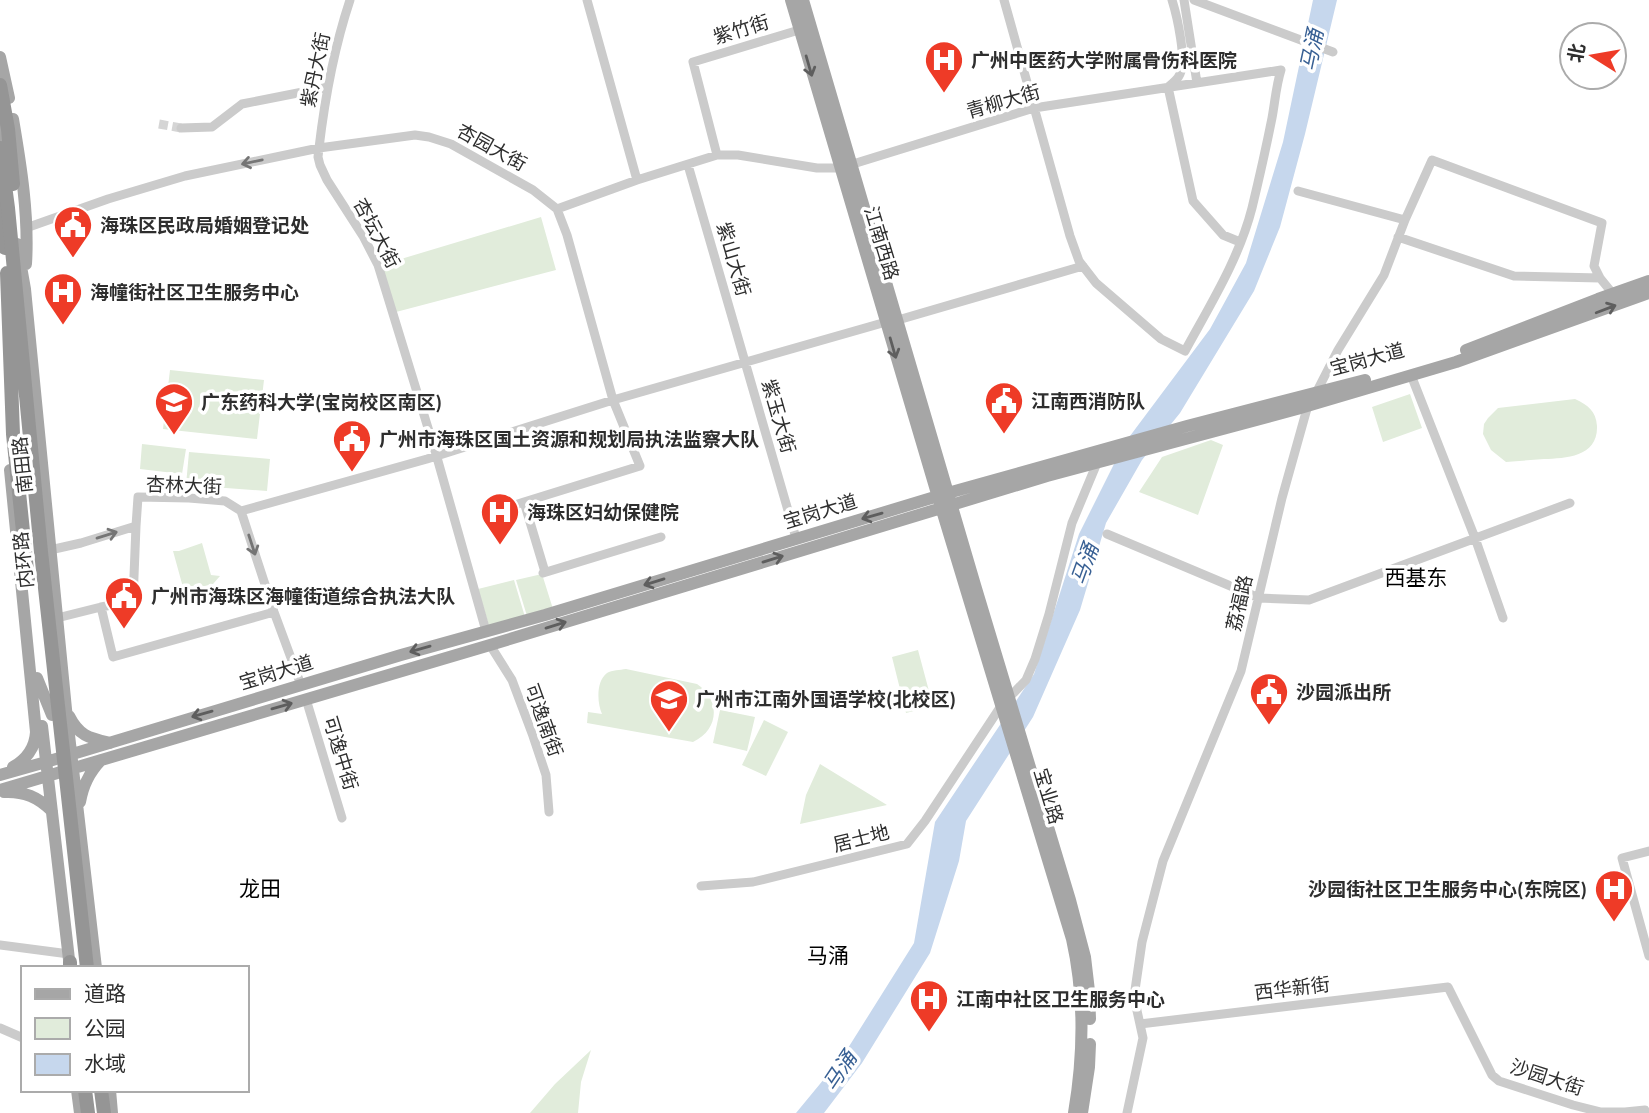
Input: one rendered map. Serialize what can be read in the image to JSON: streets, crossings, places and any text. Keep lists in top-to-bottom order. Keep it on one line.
{"streets":{"highway":["内环路"],"main road":["宝岗大道","南田路","宝业路"],"street":["紫竹街","紫丹大街","青柳大街","杏园大街","杏坛大街","紫山大街","紫玉大街","杏林大街","荔福路","可逸南街","可逸中街","居士地","西华新街","沙园大街"]},"crossings":[["紫丹大街","杏园大街"],["紫丹大街","杏坛大街"],["杏园大街","杏坛大街"],["杏坛大街","宝岗大道"],["紫山大街","紫玉大街"],["宝岗大道","紫玉大街"],["宝岗大道","南田路"],["宝岗大道","杏林大街"],["宝岗大道","荔福路"],["宝岗大道","可逸南街"],["宝岗大道","可逸中街"],["宝岗大道","宝业路"],["宝岗大道","居士地"],["南田路","内环路"],["荔福路","西华新街"],["宝业路","居士地"],["西华新街","沙园大街"]],"districts":["西基东","龙田","马涌"],"water":["马涌"],"places":{"hospital":["广州中医药大学附属骨伤科医院","海幢街社区卫生服务中心","海珠区妇幼保健院","沙园街社区卫生服务中心(东院区)","江南中社区卫生服务中心"],"public building":["海珠区民政局婚姻登记处","江南西消防队","广州市海珠区国土资源和规划局执法监察大队","广州市海珠区海幢街道综合执法大队","沙园派出所"],"school or university":["广东药科大学(宝岗校区南区)","广州市江南外国语学校(北校区)"]},"legend":["道路","公园","水域"],"north":"left"}
